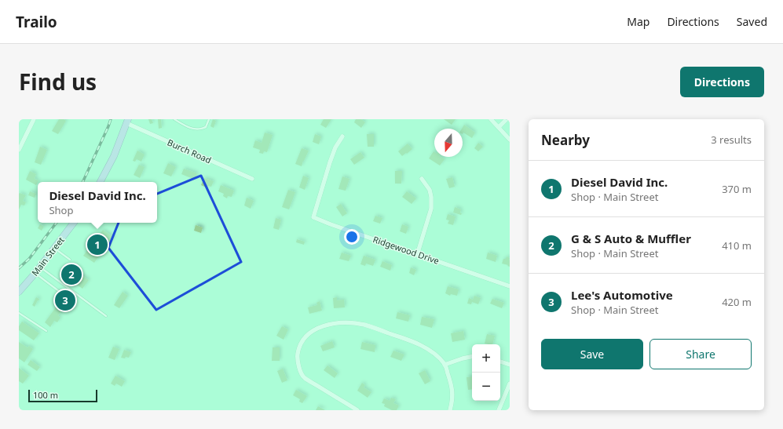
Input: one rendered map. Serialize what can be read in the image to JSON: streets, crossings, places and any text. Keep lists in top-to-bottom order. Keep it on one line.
{"streets":{"main road":["Main Street"],"street":["Burch Road","Ridgewood Drive"]},"scale_bar":"100 m","north":"bottom","page":{"header":"Trailo","nav":["Map","Directions","Saved"],"title":"Find us","buttons":["Directions",["Save","Share"]],"heading":["Nearby","3 results"],"list":[{"mark":"1","name":"Diesel David Inc.","note":"Shop · Main Street","value":"370 m"},{"mark":"2","name":"G & S Auto & Muffler","note":"Shop · Main Street","value":"410 m"},{"mark":"3","name":"Lee's Automotive","note":"Shop · Main Street","value":"420 m"}],"popup":["Diesel David Inc.","Shop"],"pins":["1","2","3"],"map_buttons":["+","−"],"scale":"100 m"}}
